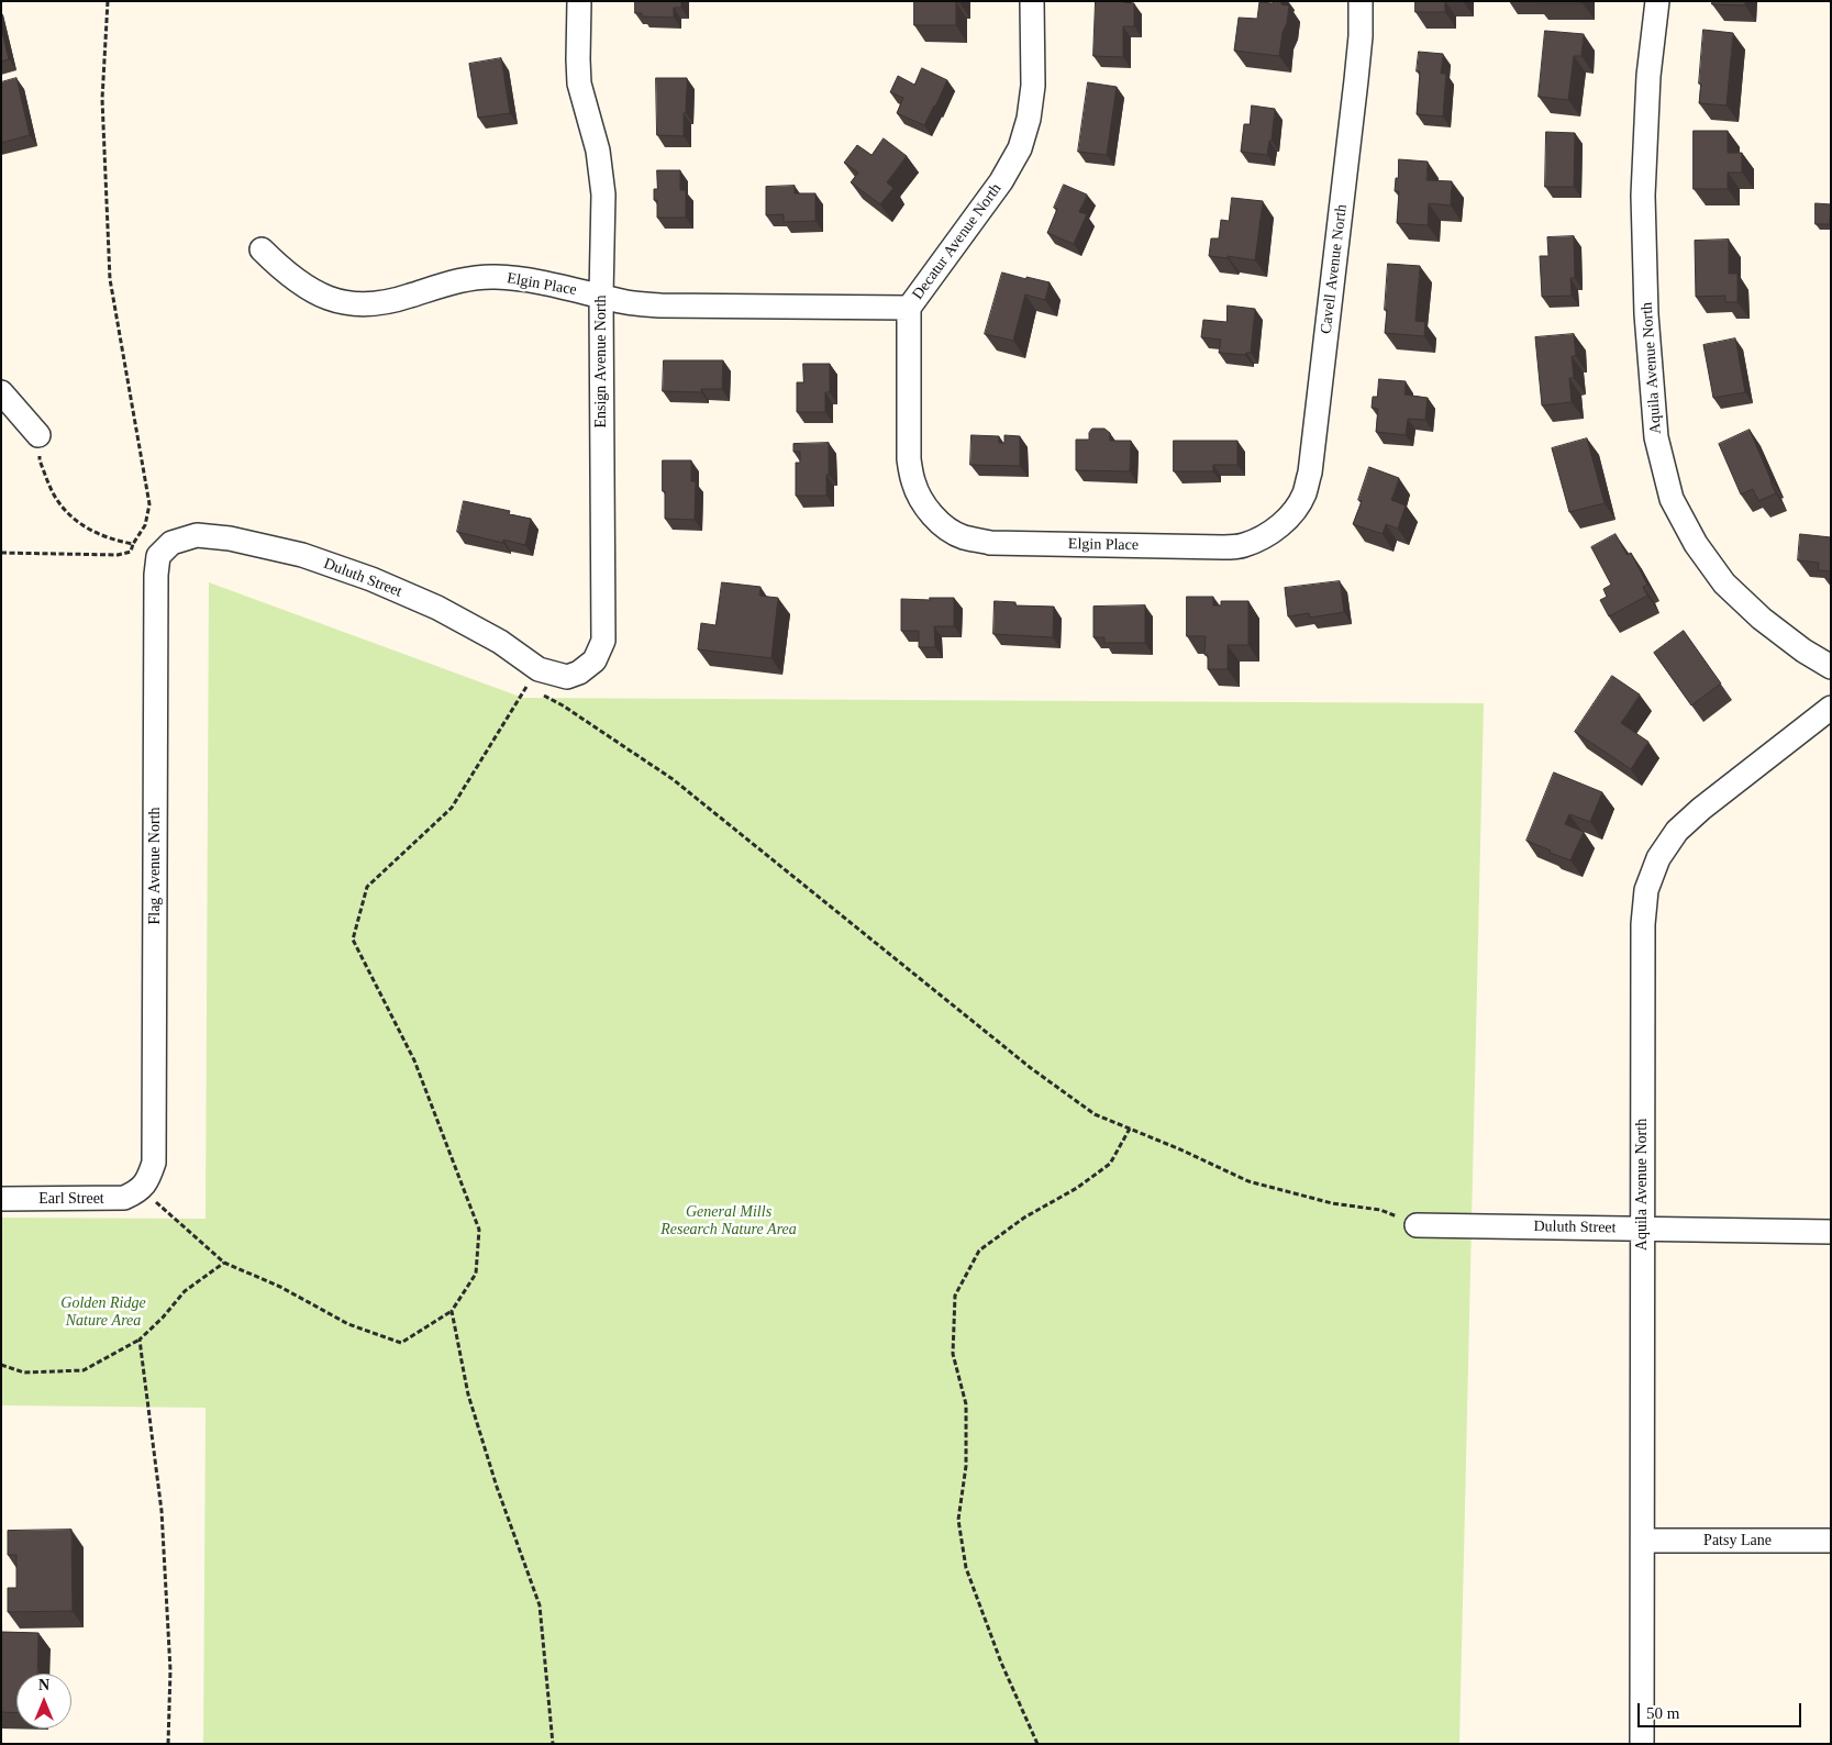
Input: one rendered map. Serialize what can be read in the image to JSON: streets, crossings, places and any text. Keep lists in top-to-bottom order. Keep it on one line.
{"streets":{"street":["Decatur Avenue North","Cavell Avenue North","Elgin Place","Ensign Avenue North","Aquila Avenue North","Duluth Street","Flag Avenue North","Earl Street","Patsy Lane"]},"crossings":[["Decatur Avenue North","Elgin Place"],["Cavell Avenue North","Elgin Place"],["Elgin Place","Ensign Avenue North"],["Ensign Avenue North","Duluth Street"],["Aquila Avenue North","Duluth Street"],["Aquila Avenue North","Patsy Lane"],["Duluth Street","Flag Avenue North"],["Flag Avenue North","Earl Street"]],"parks":["General Mills Research Nature Area","Golden Ridge Nature Area"],"scale_bar":"50 m","north":"top"}
